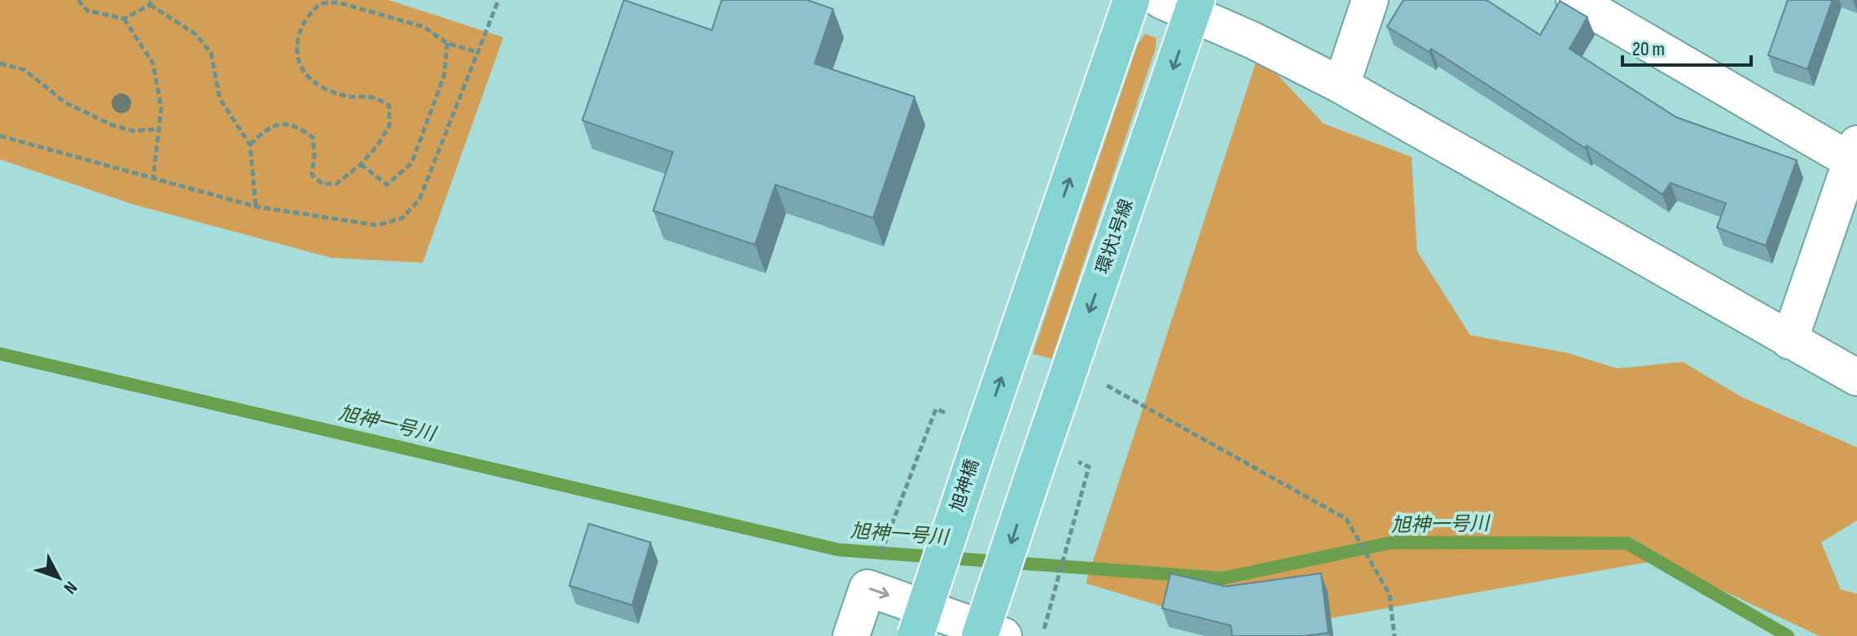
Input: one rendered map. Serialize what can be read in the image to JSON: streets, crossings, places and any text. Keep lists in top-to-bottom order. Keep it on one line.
{"streets":{"main road":["環状1号線","旭神橋"]},"one_way":["環状1号線","旭神橋"],"water":["旭神一号川"],"scale_bar":"20 m","north":"bottom right"}
